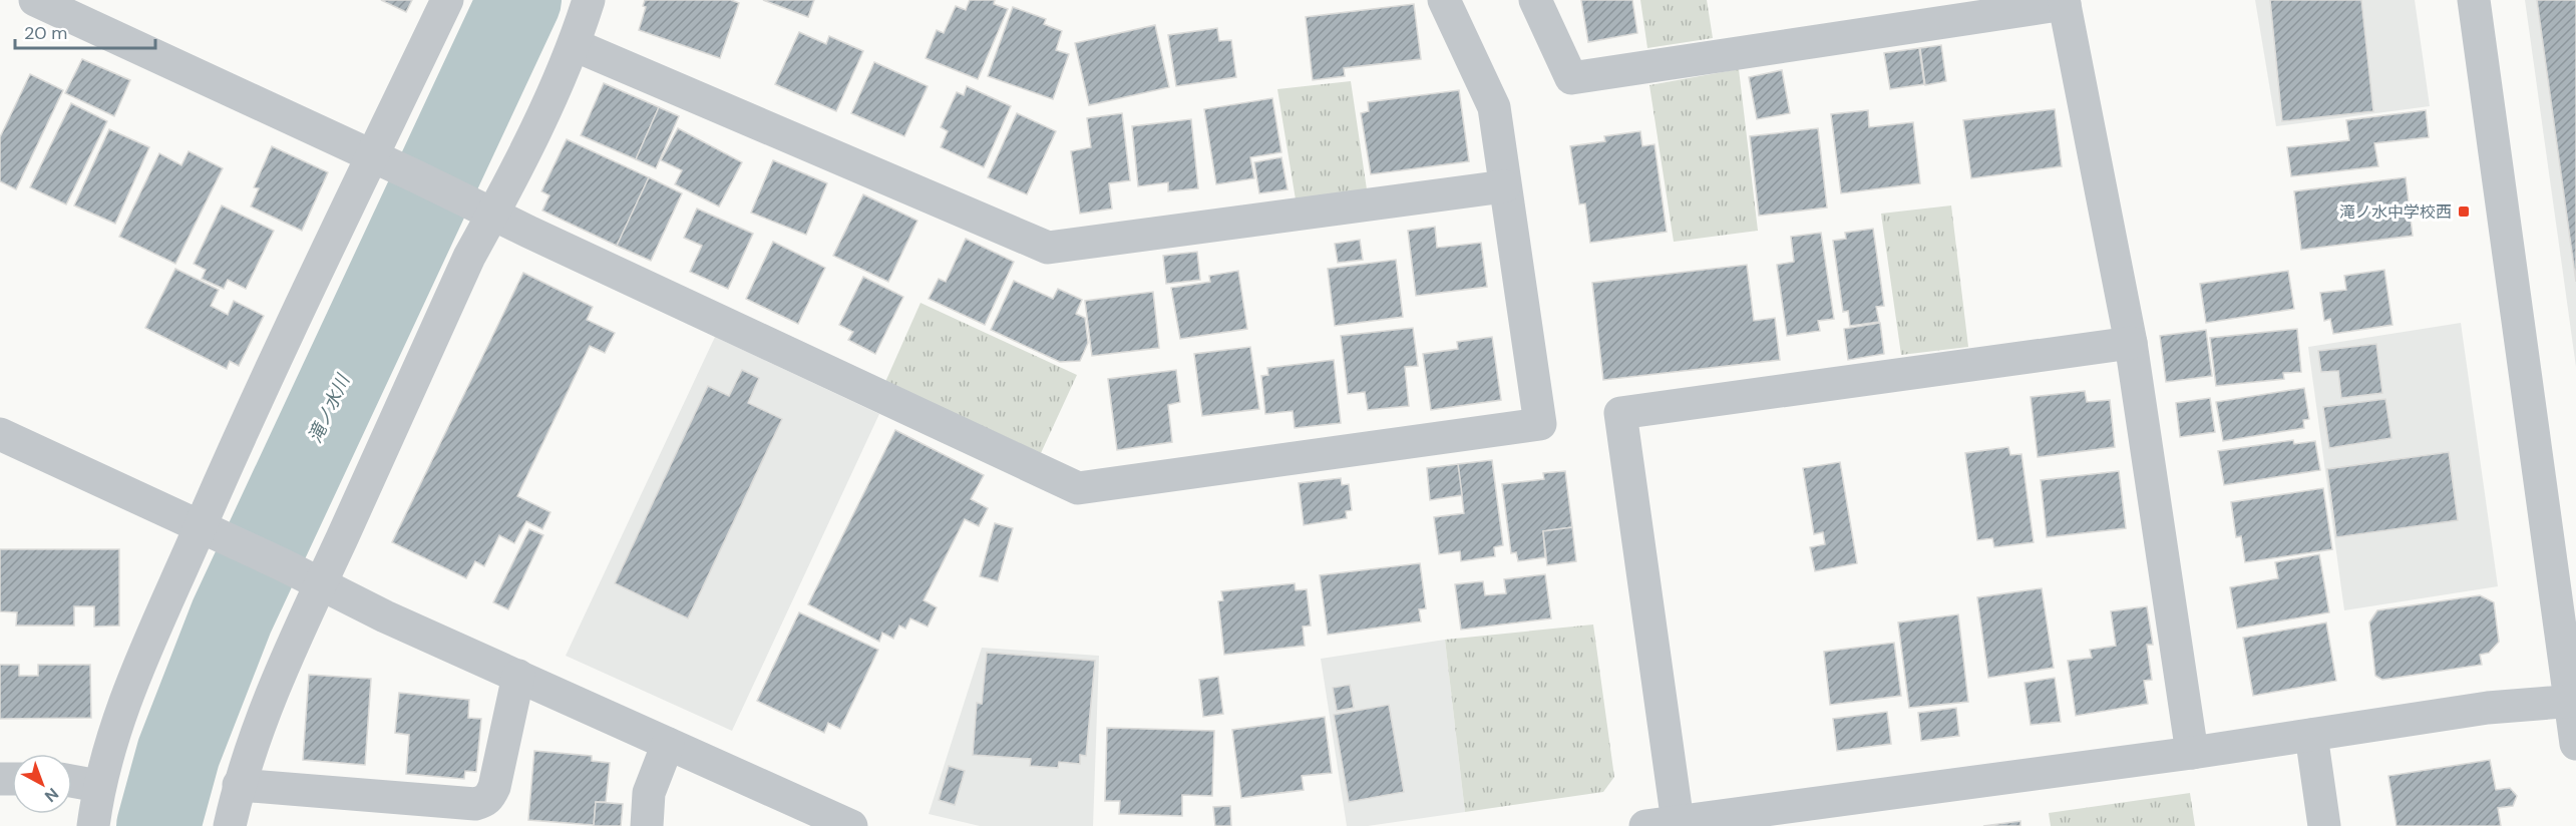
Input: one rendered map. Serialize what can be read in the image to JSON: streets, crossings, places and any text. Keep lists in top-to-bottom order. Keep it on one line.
{"water":["滝ノ水川"],"places":{"transit":["滝ノ水中学校西"]},"scale_bar":"20 m","north":"bottom right"}
